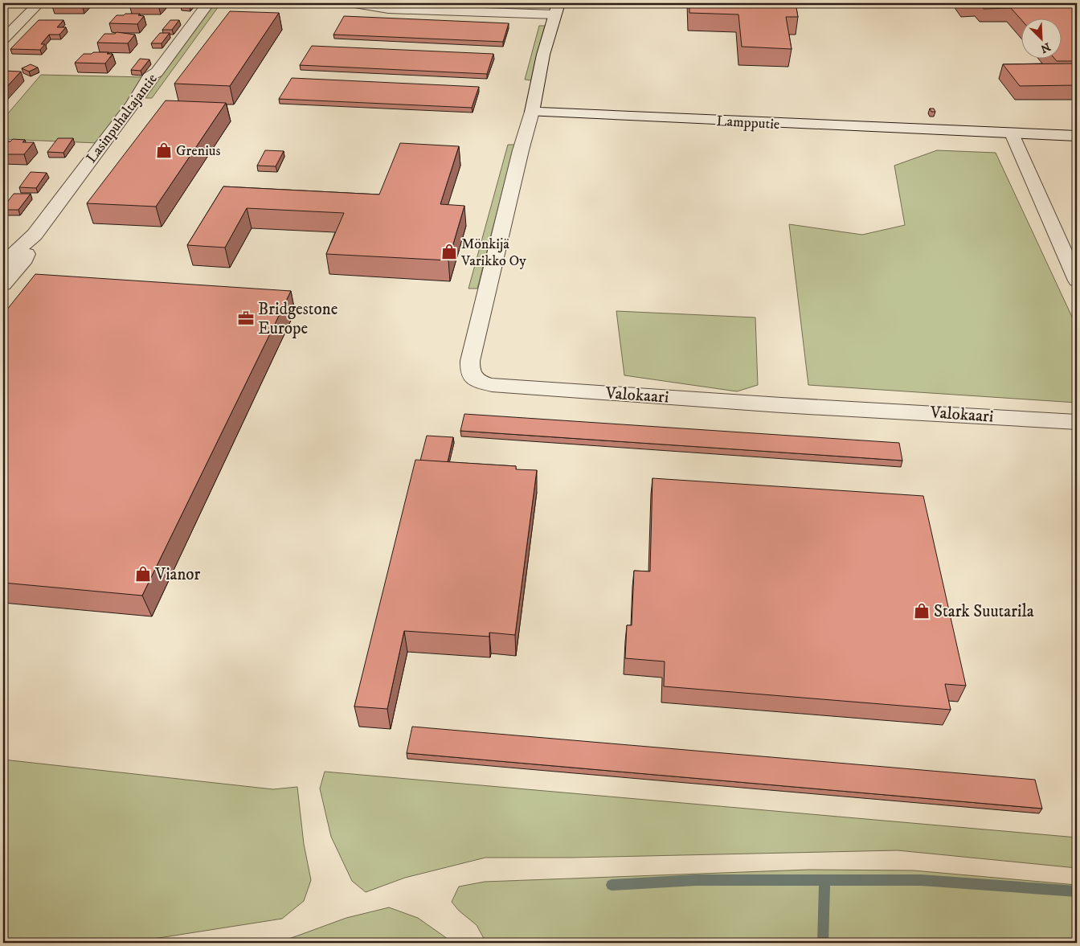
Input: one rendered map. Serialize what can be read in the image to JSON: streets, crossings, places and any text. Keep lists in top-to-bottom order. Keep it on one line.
{"streets":{"street":["Lasinpuhaltajantie","Lampputie","Valokaari"]},"crossings":[["Lampputie","Valokaari"]],"places":{"shop":["Grenius","Mönkijä Varikko Oy","Vianor","Stark Suutarila"],"office":["Bridgestone Europe"]},"north":"bottom right"}
